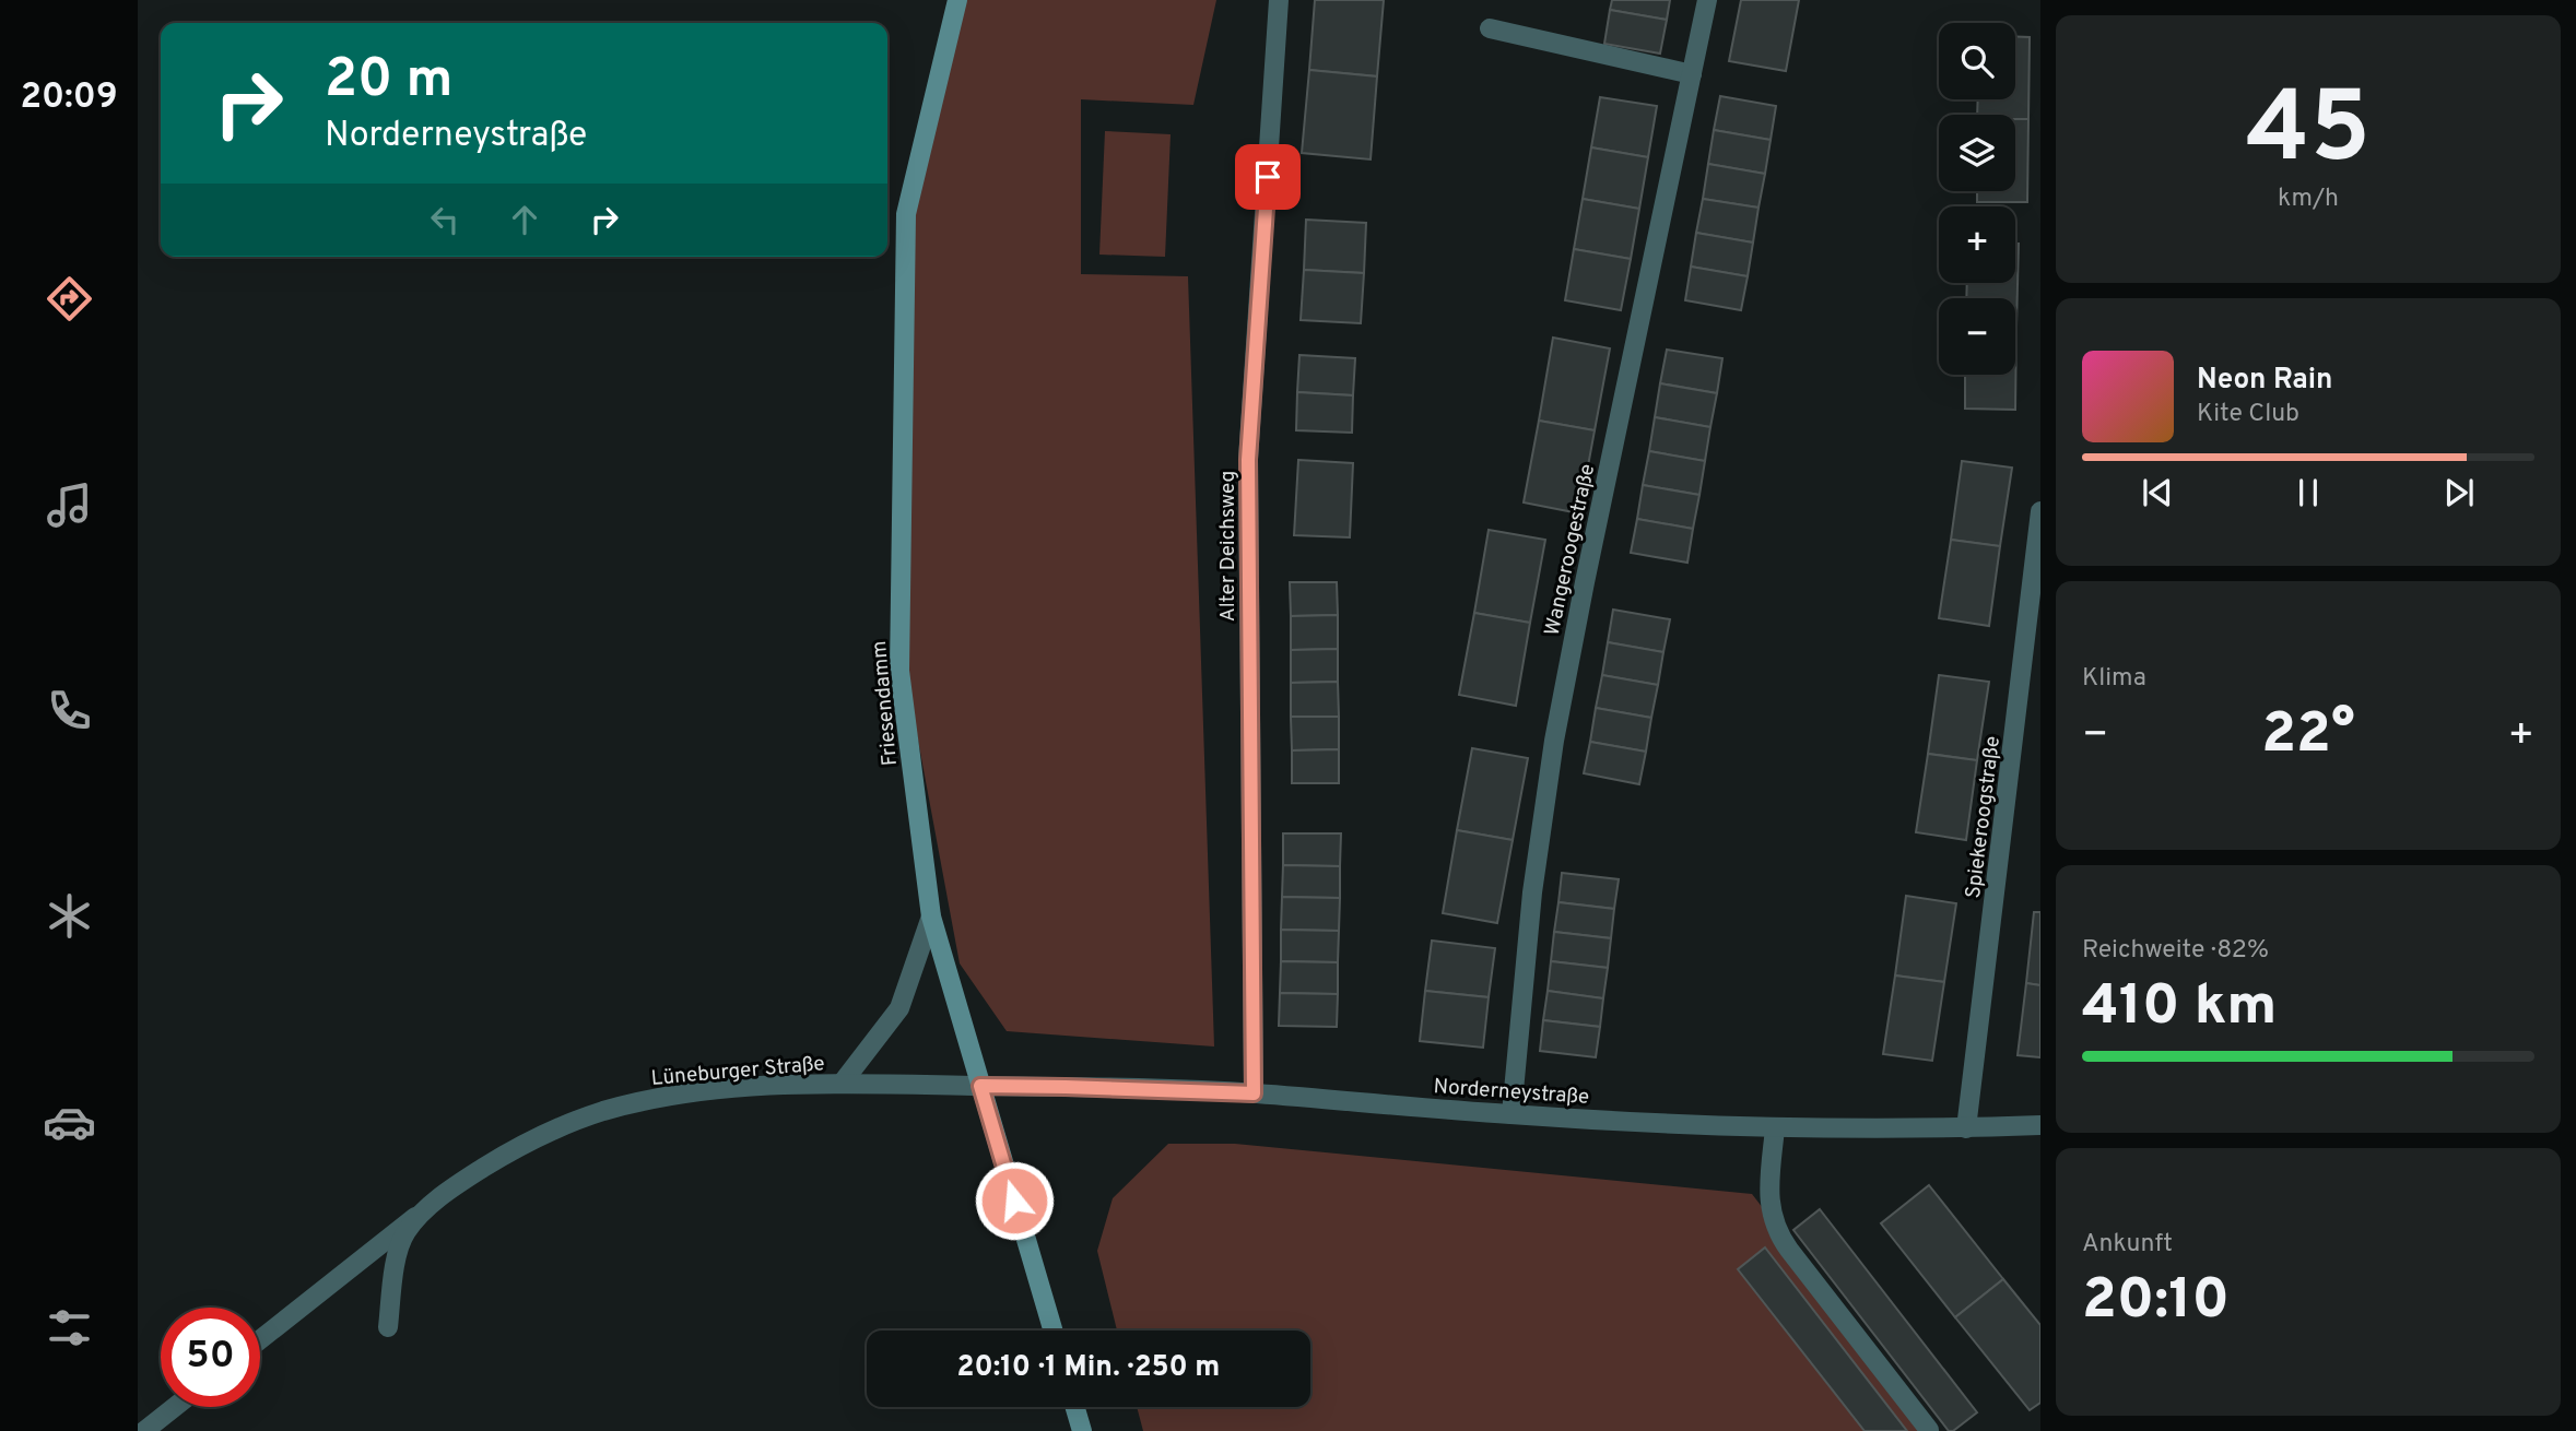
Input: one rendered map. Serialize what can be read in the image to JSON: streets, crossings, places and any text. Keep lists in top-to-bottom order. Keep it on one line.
{"streets":{"main road":["Friesendamm"],"street":["Alter Deichsweg","Wangeroogestraße","Spiekeroogstraße","Lüneburger Straße","Norderneystraße"]},"crossings":[["Alter Deichsweg","Norderneystraße"],["Wangeroogestraße","Norderneystraße"],["Friesendamm","Lüneburger Straße"],["Friesendamm","Norderneystraße"],["Spiekeroogstraße","Norderneystraße"],["Lüneburger Straße","Norderneystraße"]],"page":{"tabs":"20:09","tile":[["45","km/h"],"Klima",["Reichweite · 82%","410 km"],["Ankunft","20:10"]],"map_buttons":["+","−"],"turn":["20 m","Norderneystraße"],"song":["Neon Rain","Kite Club"],"heat":["−","22°","+"],"limit":"50","trip":"20:10 · 1 Min. · 250 m"}}
